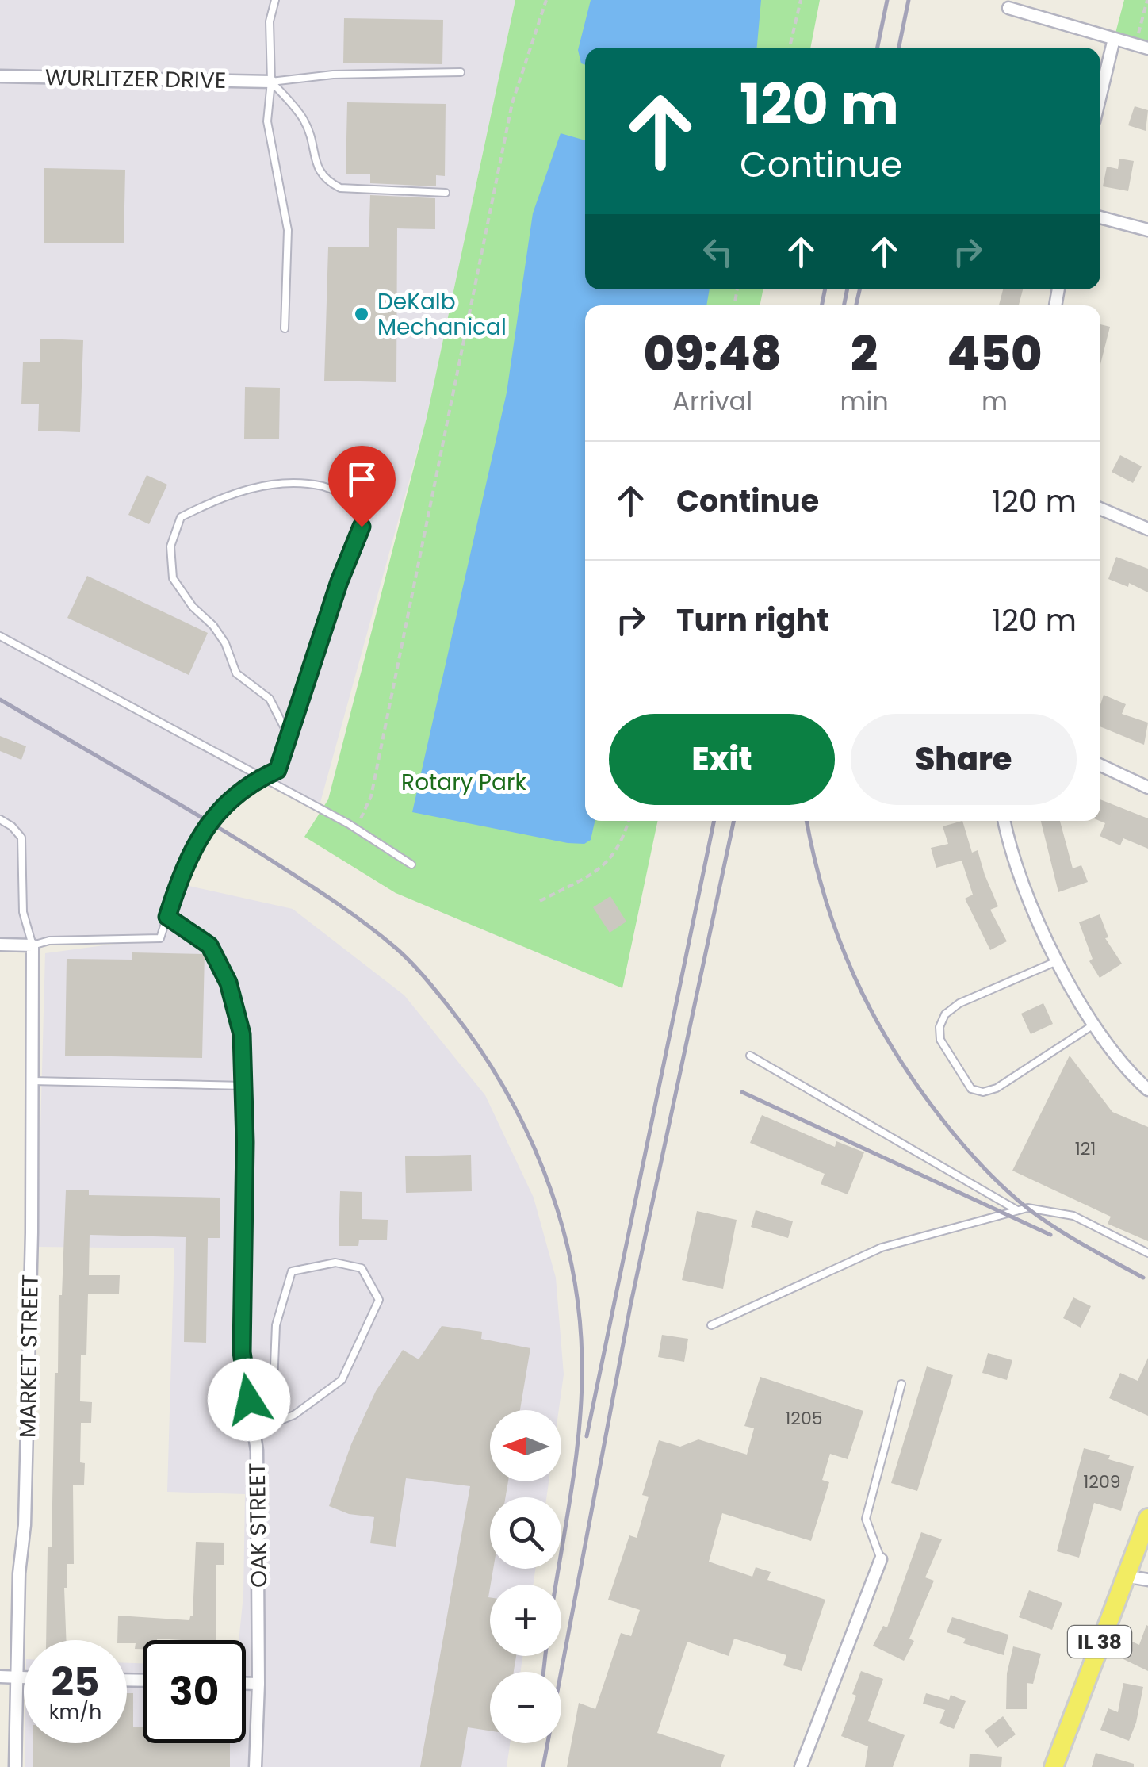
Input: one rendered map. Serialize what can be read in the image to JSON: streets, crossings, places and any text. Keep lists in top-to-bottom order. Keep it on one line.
{"streets":{"main road":["IL 38"],"street":["WURLITZER DRIVE","MARKET STREET","OAK STREET"]},"parks":["Rotary Park"],"places":["DeKalb Mechanical"],"house_numbers":["121","1205","1209"],"north":"left","page":{"turn":["120 m","Continue"],"eta":["09:48","Arrival","2","min","450","m"],"list":[{"name":"Continue","value":"120 m"},{"name":"Turn right","value":"120 m"}],"buttons":["Exit","Share"],"map_buttons":["+","−"],"speed":"25 km/h","limit":"30"}}
